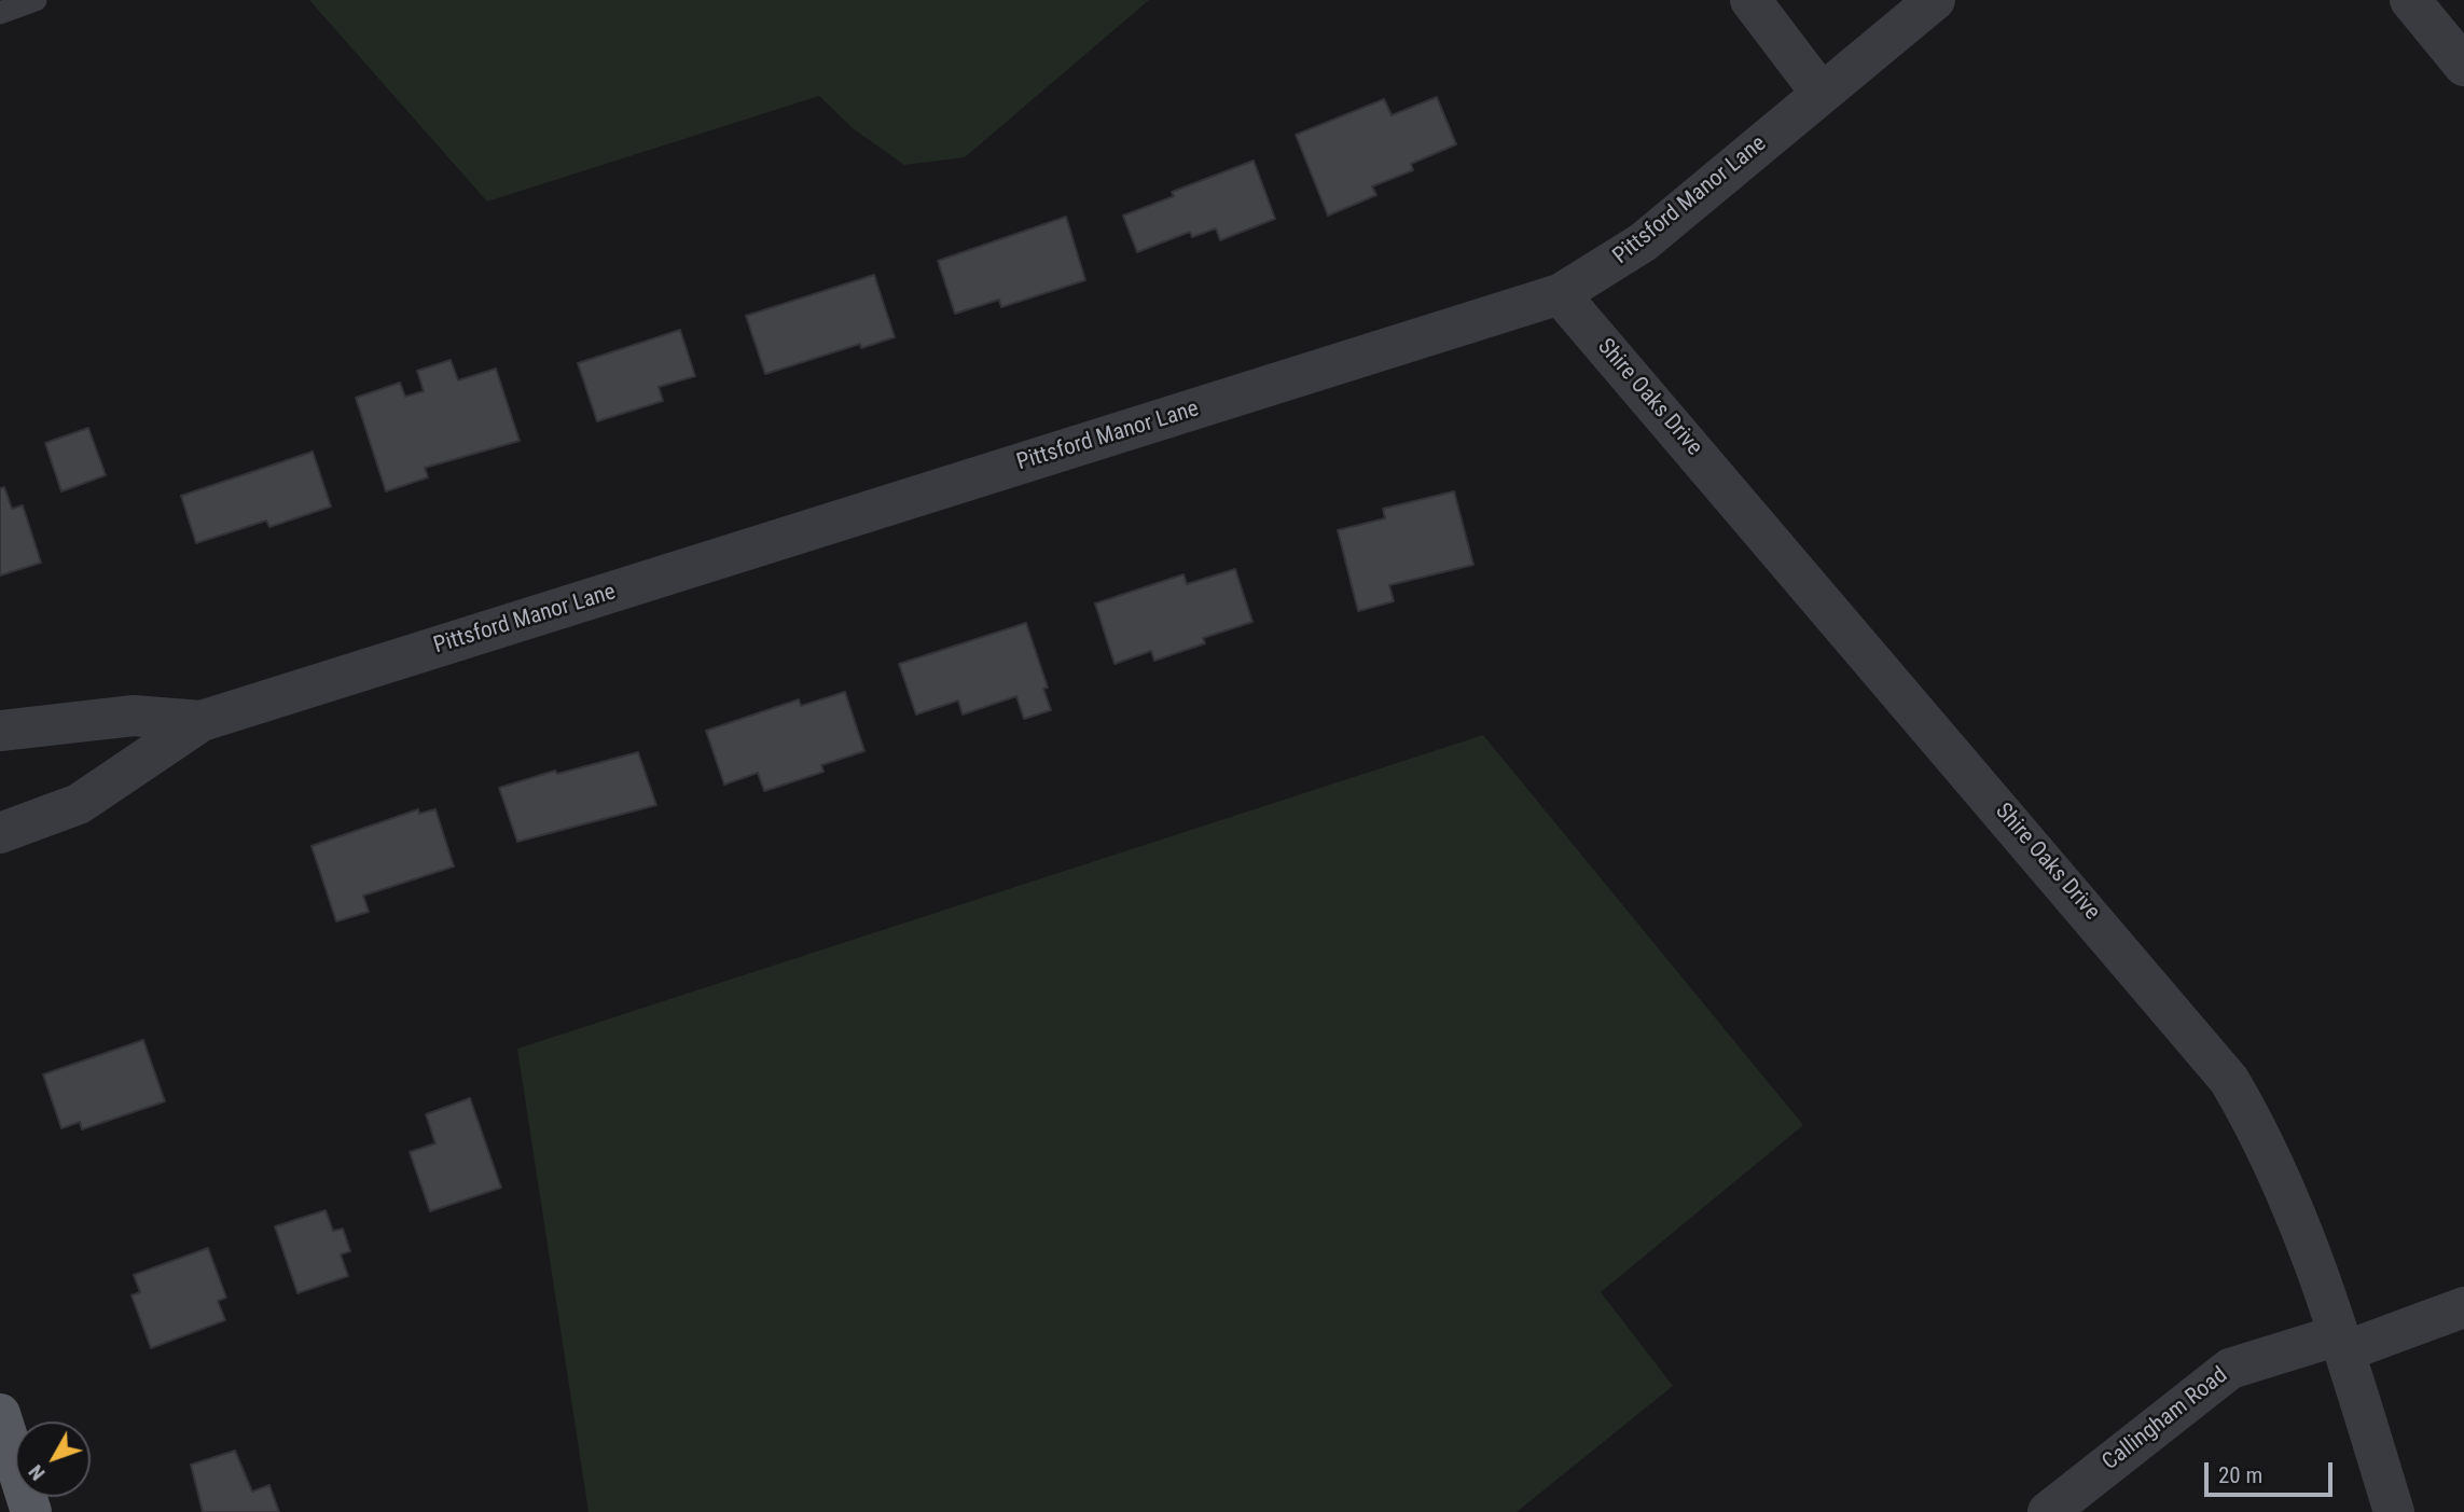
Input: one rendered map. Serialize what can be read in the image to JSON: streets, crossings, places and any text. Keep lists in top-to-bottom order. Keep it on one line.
{"streets":{"street":["Pittsford Manor Lane","Shire Oaks Drive","Callingham Road"]},"crossings":[["Pittsford Manor Lane","Shire Oaks Drive"],["Shire Oaks Drive","Callingham Road"]],"scale_bar":"20 m","north":"bottom left"}
